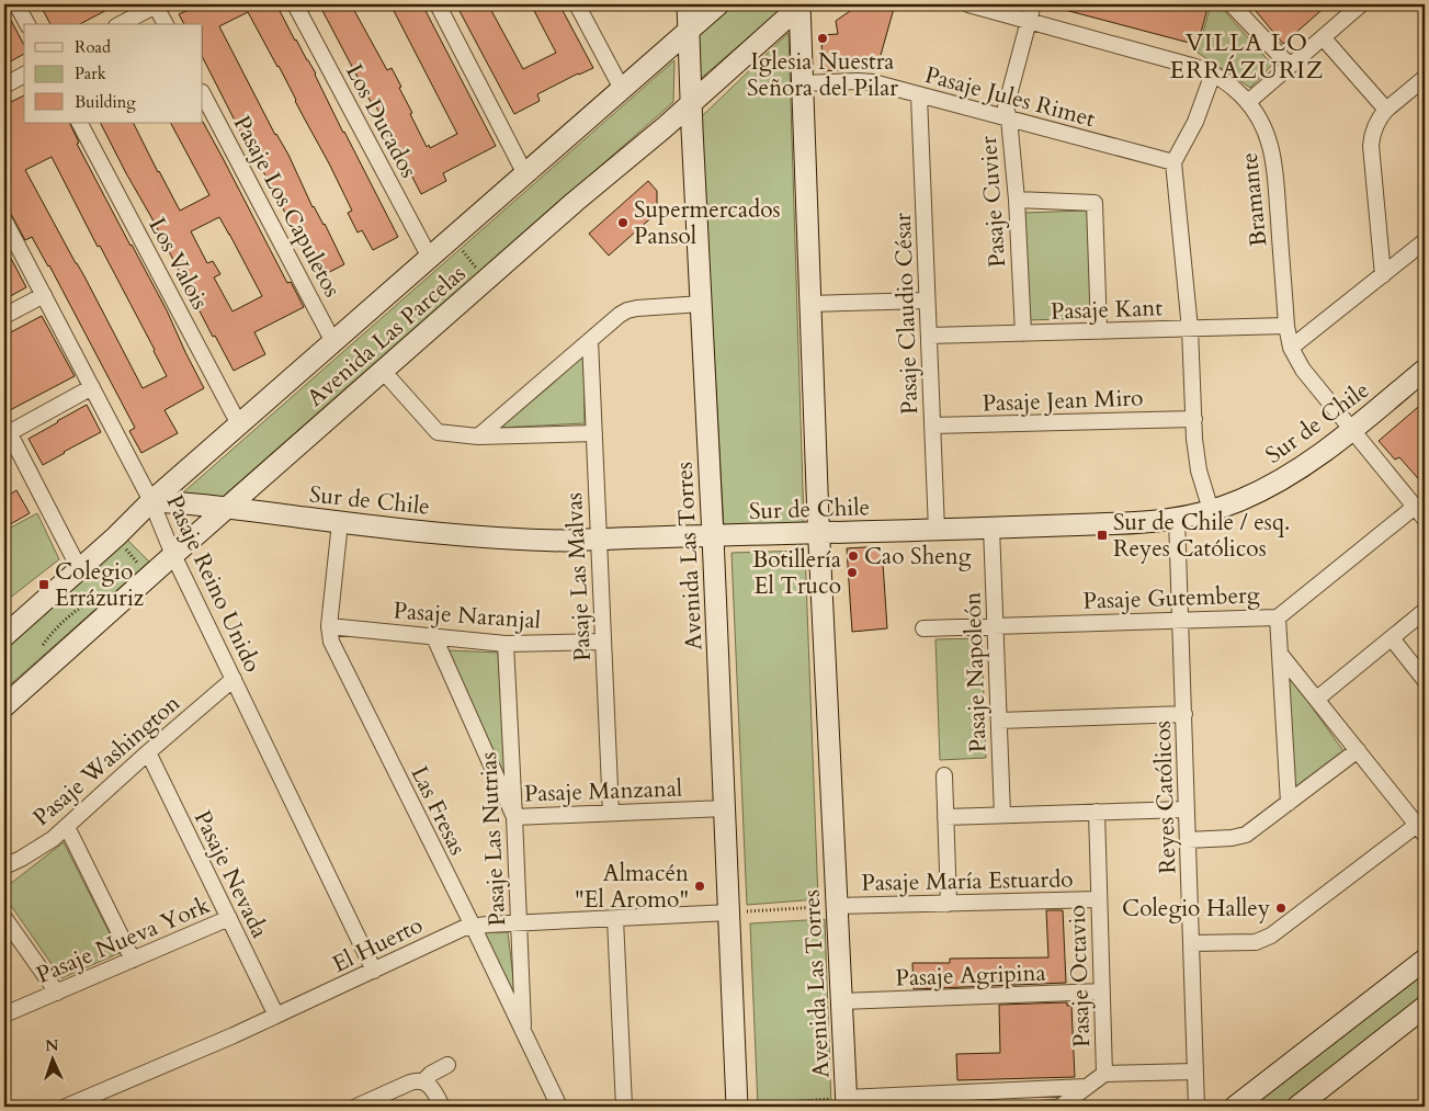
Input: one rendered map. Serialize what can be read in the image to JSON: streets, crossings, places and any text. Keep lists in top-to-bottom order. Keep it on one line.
{"streets":{"street":["Pasaje Jules Rimet","Los Ducados","Bramante","Pasaje Cuvier","Pasaje Los Capuletos","Los Valois","Pasaje Kant","Pasaje Claudio César","Avenida Las Parcelas","Pasaje Jean Miro","Sur de Chile","Avenida Las Torres","Pasaje Las Malvas","Pasaje Reino Unido","Pasaje Gutemberg","Pasaje Naranjal","Pasaje Napoleón","Pasaje Washington","Pasaje Manzanal","Reyes Católicos","Las Fresas","Pasaje Las Nutrias","Pasaje Nevada","Pasaje María Estuardo","Pasaje Nueva York","El Huerto","Pasaje Agripina","Pasaje Octavio"]},"crossings":[["Pasaje Jules Rimet","Pasaje Cuvier"],["Pasaje Jules Rimet","Pasaje Claudio César"],["Pasaje Jules Rimet","Avenida Las Torres"],["Los Ducados","Avenida Las Parcelas"],["Bramante","Pasaje Cuvier"],["Bramante","Pasaje Kant"],["Bramante","Sur de Chile"],["Bramante","Pasaje Gutemberg"],["Pasaje Cuvier","Pasaje Kant"],["Pasaje Los Capuletos","Avenida Las Parcelas"],["Los Valois","Avenida Las Parcelas"],["Pasaje Kant","Pasaje Claudio César"],["Pasaje Claudio César","Pasaje Jean Miro"],["Pasaje Claudio César","Sur de Chile"],["Avenida Las Parcelas","Sur de Chile"],["Avenida Las Parcelas","Avenida Las Torres"],["Avenida Las Parcelas","Pasaje Reino Unido"],["Sur de Chile","Avenida Las Torres"],["Sur de Chile","Pasaje Las Malvas"],["Sur de Chile","Pasaje Reino Unido"],["Sur de Chile","Pasaje Napoleón"],["Sur de Chile","Reyes Católicos"],["Sur de Chile","Las Fresas"],["Avenida Las Torres","Pasaje Manzanal"],["Avenida Las Torres","Pasaje María Estuardo"],["Avenida Las Torres","El Huerto"],["Avenida Las Torres","Pasaje Agripina"],["Pasaje Las Malvas","Pasaje Naranjal"],["Pasaje Las Malvas","Pasaje Manzanal"],["Pasaje Reino Unido","Pasaje Washington"],["Pasaje Reino Unido","El Huerto"],["Pasaje Gutemberg","Pasaje Napoleón"],["Pasaje Gutemberg","Reyes Católicos"],["Pasaje Naranjal","Pasaje Manzanal"],["Pasaje Naranjal","Las Fresas"],["Pasaje Naranjal","Pasaje Las Nutrias"],["Pasaje Washington","Pasaje Nevada"],["Pasaje Manzanal","Pasaje Las Nutrias"],["Las Fresas","Pasaje Las Nutrias"],["Las Fresas","El Huerto"],["Pasaje Las Nutrias","El Huerto"],["Pasaje Nevada","Pasaje Nueva York"],["Pasaje Nevada","El Huerto"],["Pasaje María Estuardo","Pasaje Octavio"],["Pasaje Agripina","Pasaje Octavio"]],"districts":["VILLA LO ERRÁZURIZ"],"places":{"other":["Iglesia Nuestra Señora del Pilar","Supermercados Pansol","Cao Sheng","Botillería El Truco","Almacén \"El Aromo\"","Colegio Halley"],"transit":["Sur de Chile / esq. Reyes Católicos","Colegio Errázuriz"]},"legend":["Road","Park","Building"],"north":"top"}
